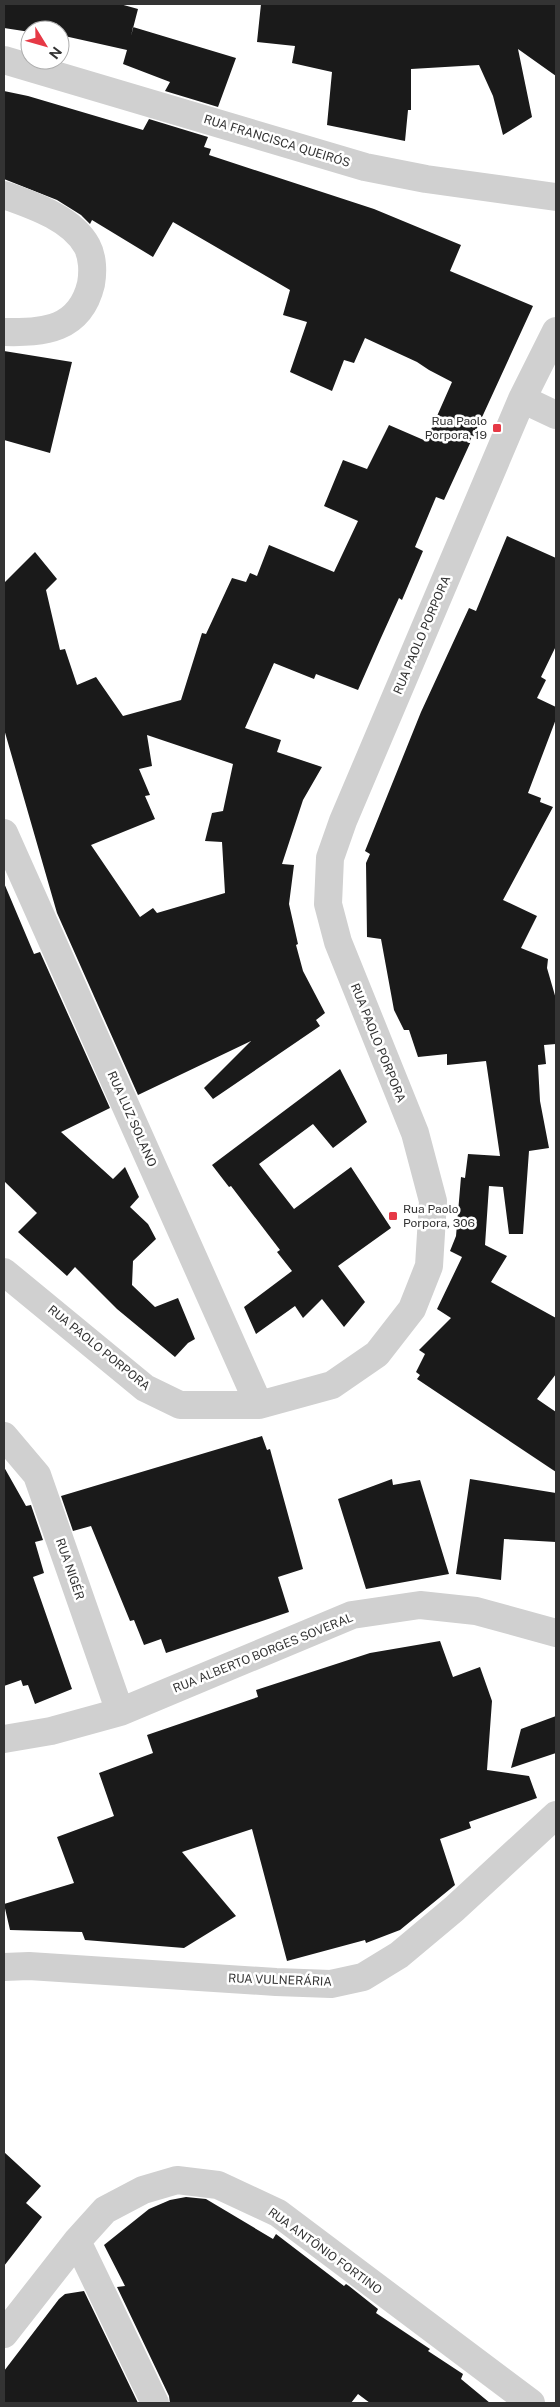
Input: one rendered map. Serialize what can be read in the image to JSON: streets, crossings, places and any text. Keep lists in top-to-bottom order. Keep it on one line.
{"streets":{"street":["RUA FRANCISCA QUEIRÓS","RUA PAOLO PORPORA","RUA LUZ SOLANO","RUA NIGÉR","RUA ALBERTO BORGES SOVERAL","RUA VULNERÁRIA","RUA ANTÔNIO FORTINO"]},"crossings":[["RUA PAOLO PORPORA","RUA LUZ SOLANO"],["RUA NIGÉR","RUA ALBERTO BORGES SOVERAL"]],"places":{"transit":["Rua Paolo Porpora, 19","Rua Paolo Porpora, 306"]},"north":"bottom right"}
